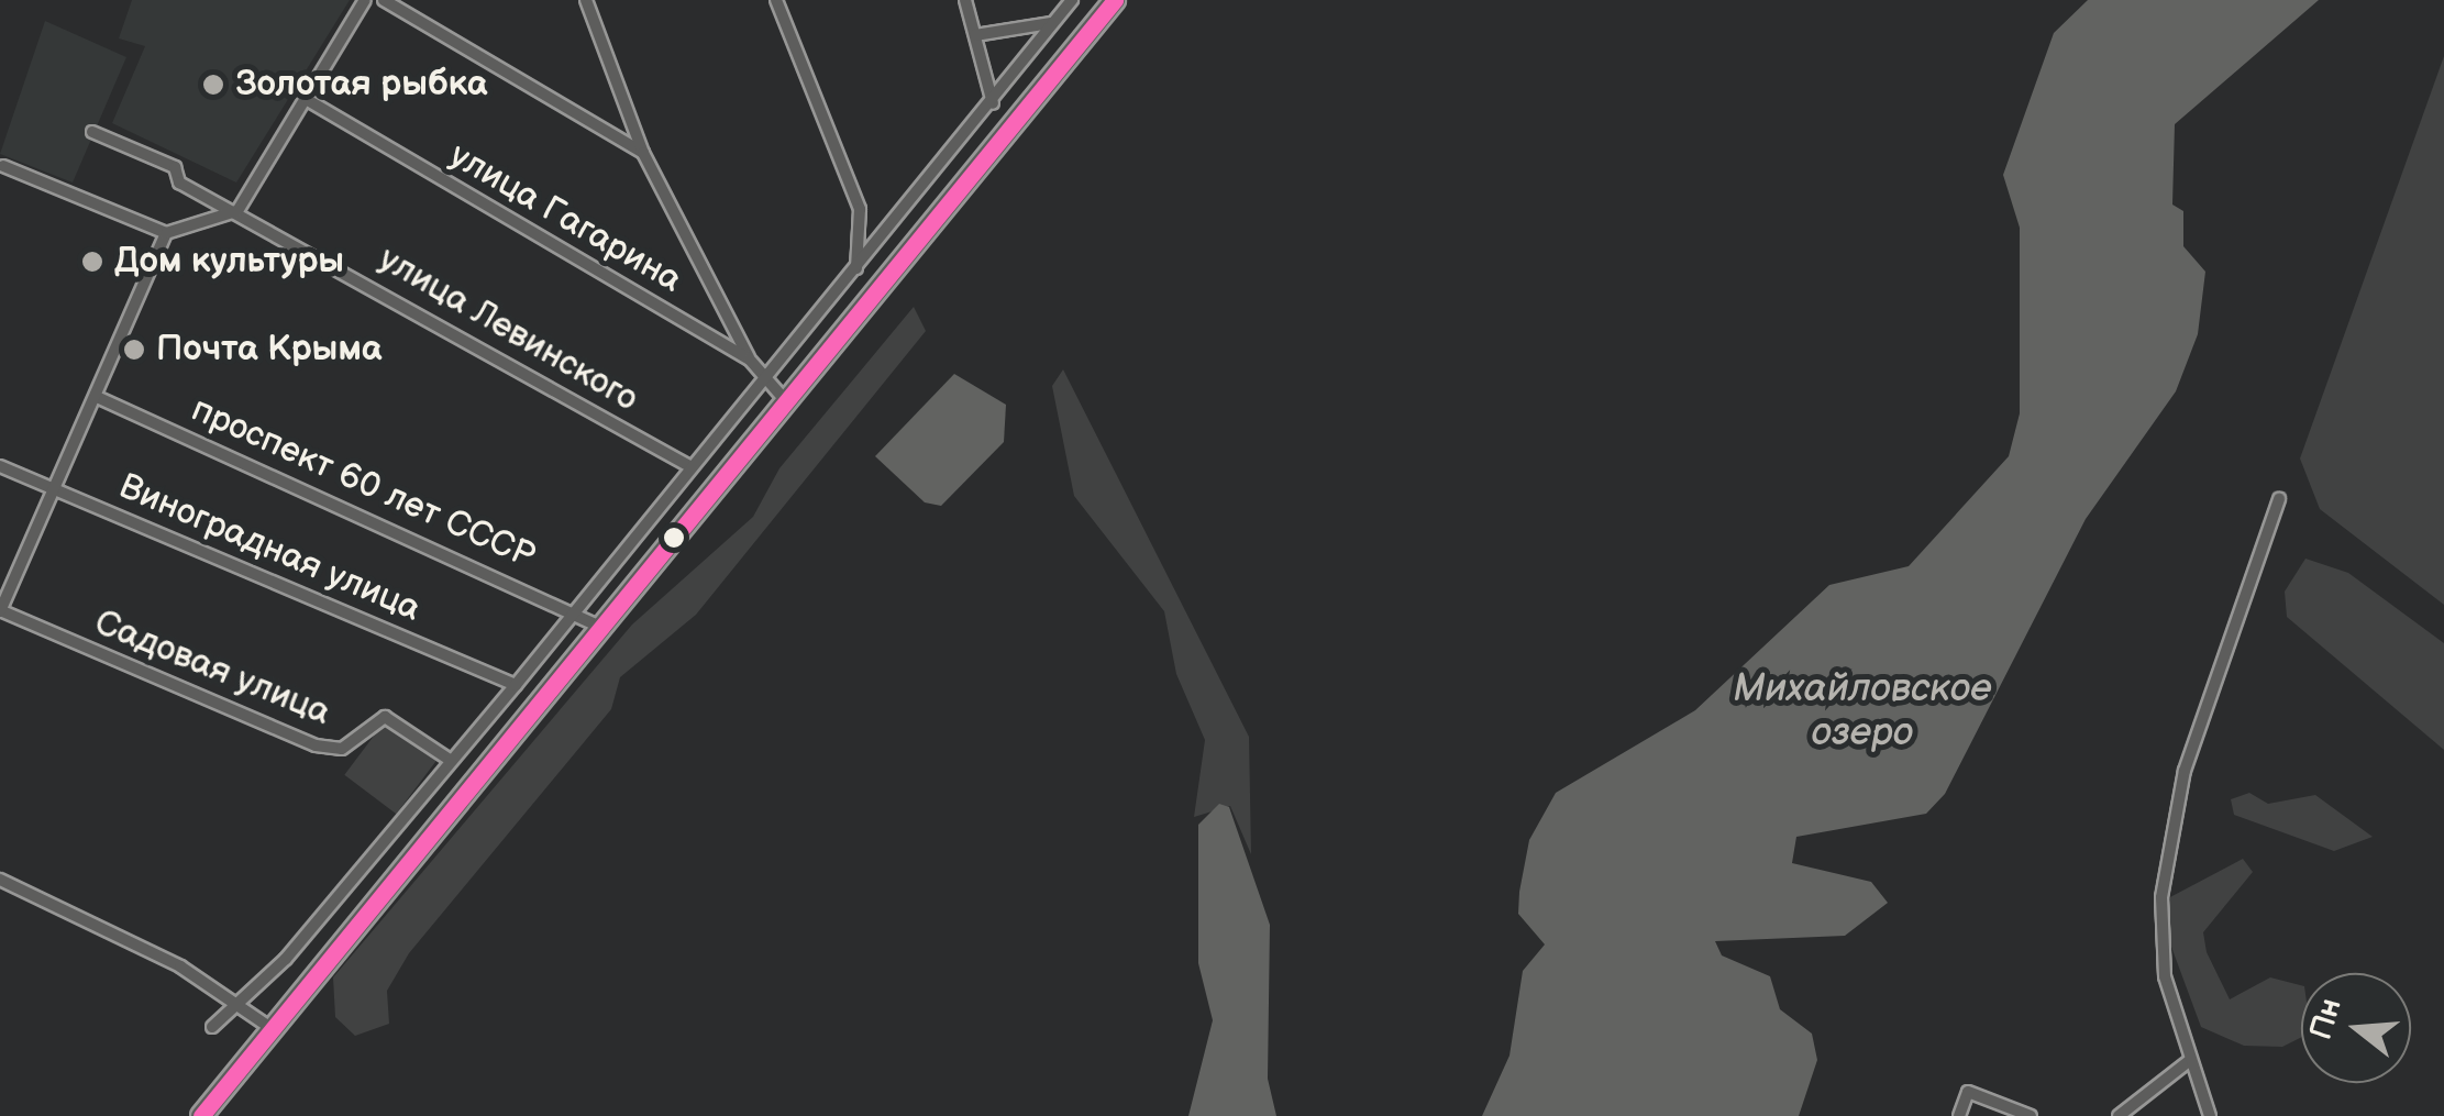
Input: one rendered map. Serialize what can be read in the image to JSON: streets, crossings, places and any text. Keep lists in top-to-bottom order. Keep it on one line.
{"streets":{"street":["улица Гагарина","улица Левинского","проспект 60 лет СССР","Виноградная улица","Садовая улица"]},"water":["Михайловское озеро"],"places":["Золотая рыбка","Дом культуры","Почта Крыма"],"north":"left"}
